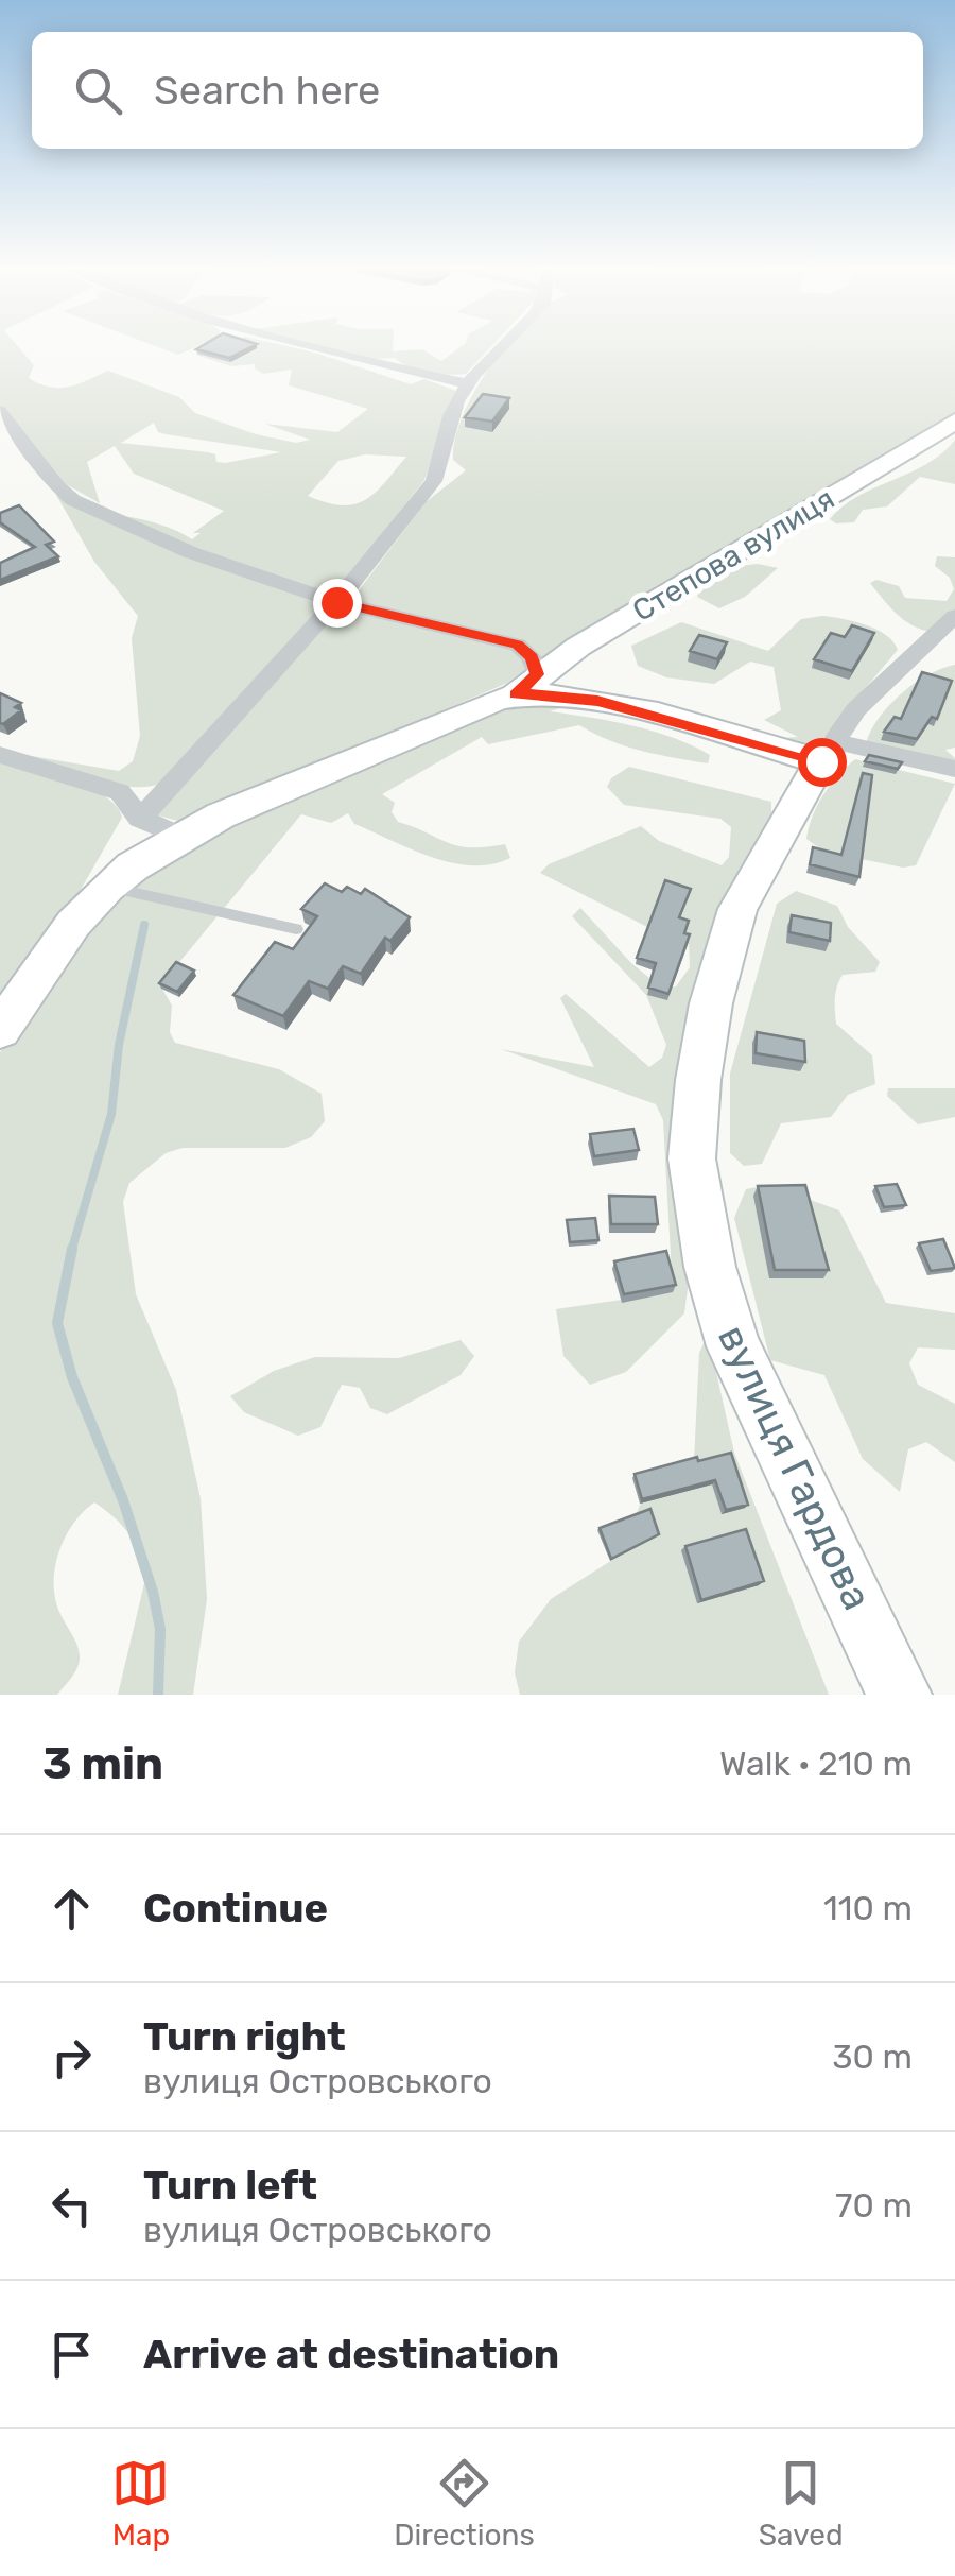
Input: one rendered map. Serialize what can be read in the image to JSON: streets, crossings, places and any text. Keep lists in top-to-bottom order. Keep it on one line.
{"streets":{"street":["Степова вулиця","вулиця Гардова"]},"page":{"search":"Search here","heading":["3 min","Walk · 210 m"],"list":[["Continue","110 m"],["Turn right","вулиця Островського","30 m"],["Turn left","вулиця Островського","70 m"],"Arrive at destination"],"nav":["Map","Directions","Saved"]}}
